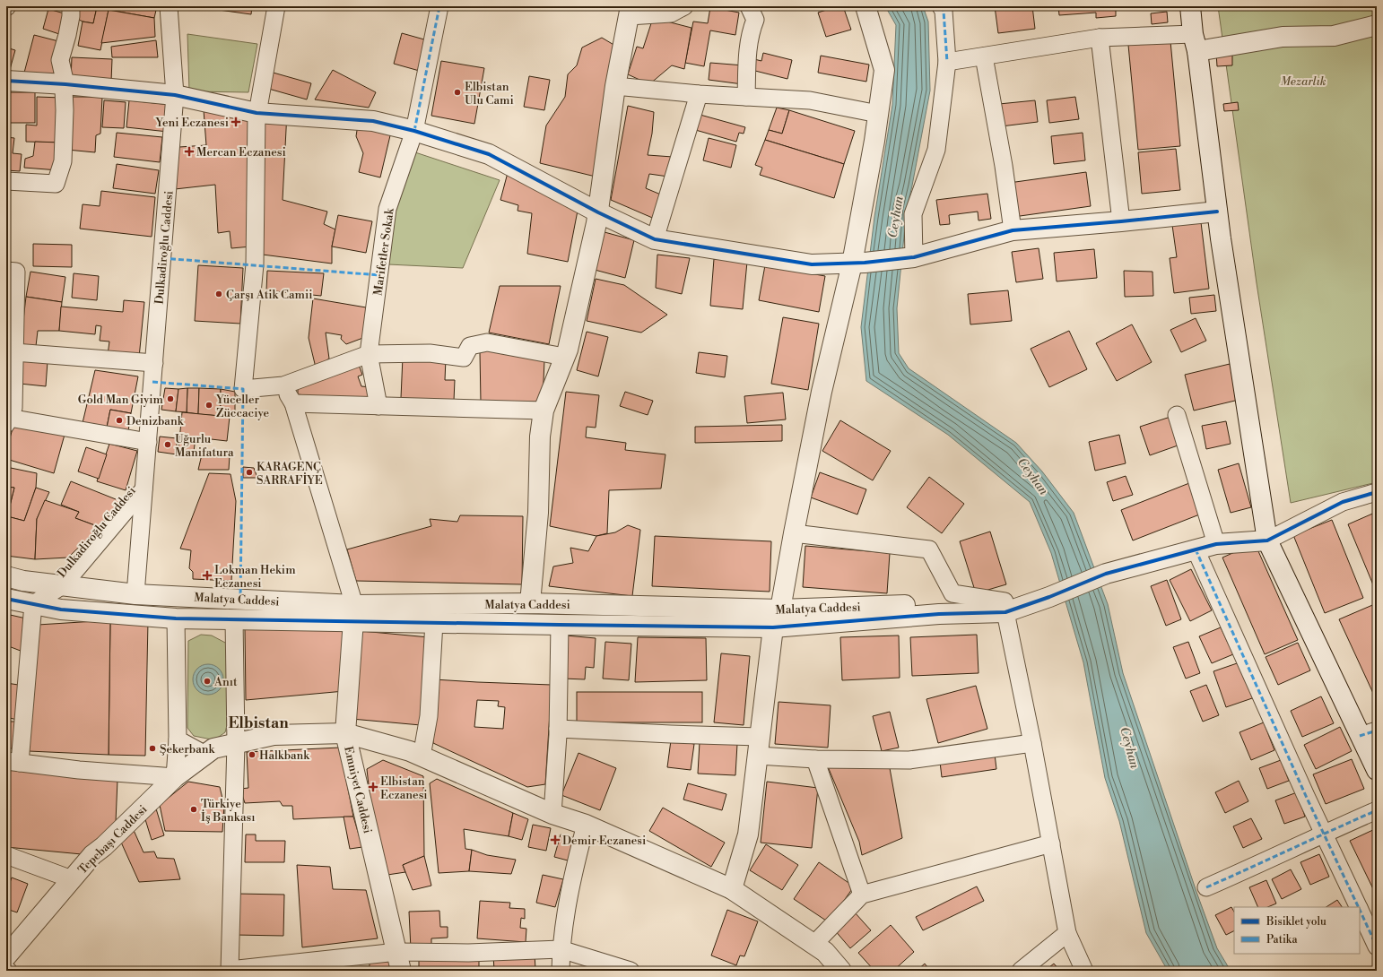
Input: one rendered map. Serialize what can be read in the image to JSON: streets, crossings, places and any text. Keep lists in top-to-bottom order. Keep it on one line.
{"streets":{"street":["Dulkadiroğlu Caddesi","Marifetler Sokak","Malatya Caddesi","Emniyet Caddesi","Tepebaşı Caddesi"]},"crossings":[["Dulkadiroğlu Caddesi","Malatya Caddesi"],["Malatya Caddesi","Emniyet Caddesi"]],"districts":["Elbistan"],"water":["Ceyhan"],"parks":["Mezarlık"],"places":{"other":["Elbistan Ulu Cami","Çarşı Atik Camii","Gold Man Giyim","Yüceller Züccaciye","Denizbank","Uğurlu Manifatura","KARAGENÇ SARRAFİYE","Anıt","Şekerbank","Halkbank","Türkiye İş Bankası"],"health":["Yeni Eczanesi","Mercan Eczanesi","Lokman Hekim Eczanesi","Elbistan Eczanesi","Demir Eczanesi"]},"legend":["Bisiklet yolu","Patika"]}
